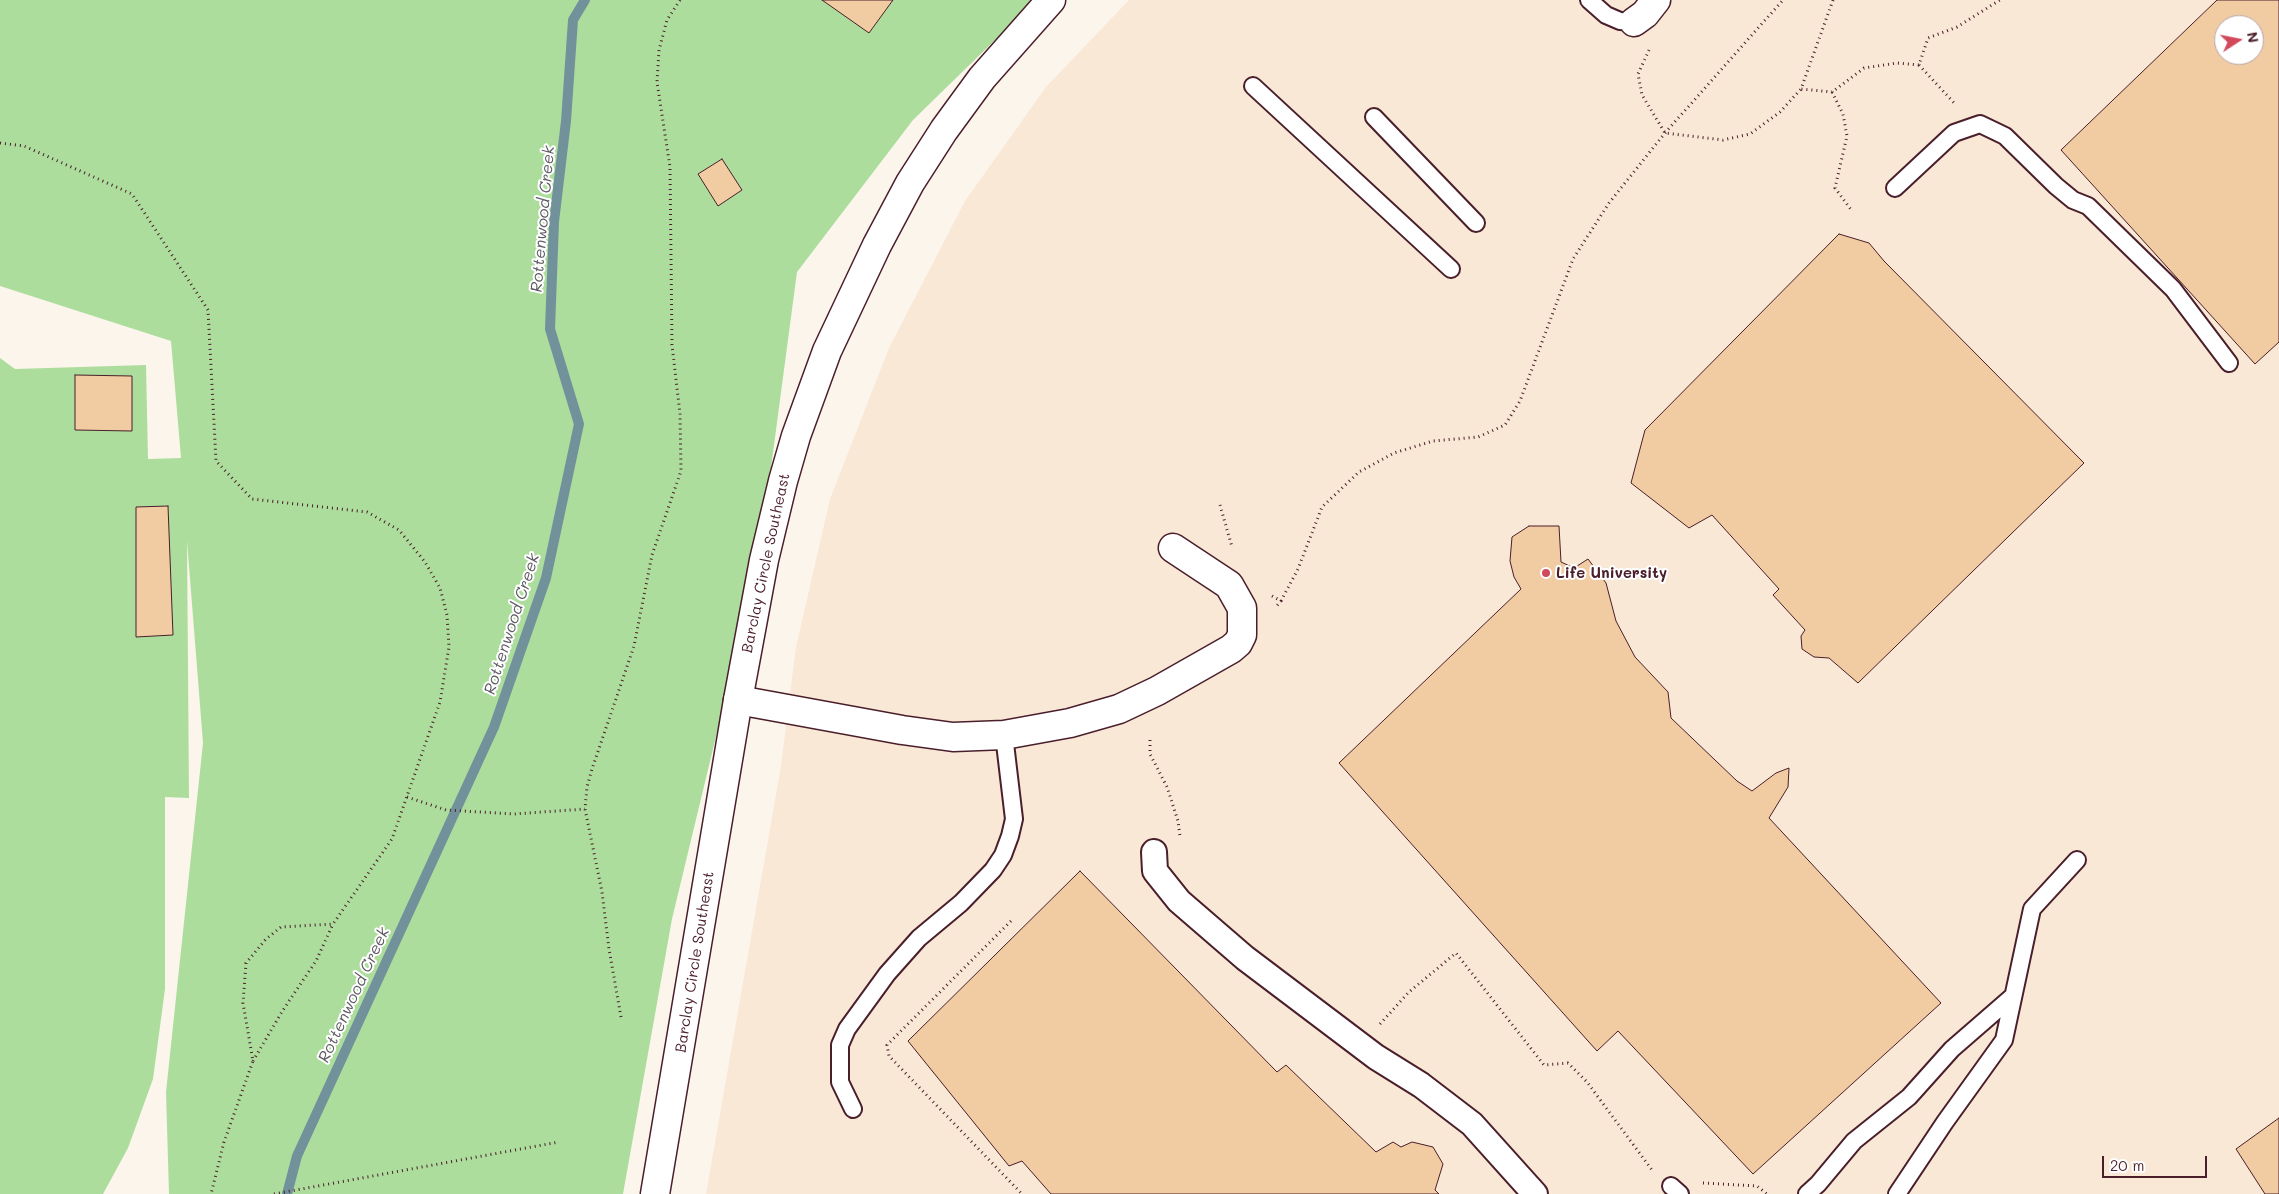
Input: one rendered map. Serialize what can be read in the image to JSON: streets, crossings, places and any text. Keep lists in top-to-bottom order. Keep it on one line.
{"streets":{"street":["Barclay Circle Southeast"]},"water":["Rottenwood Creek"],"places":["Life University"],"scale_bar":"20 m","north":"right"}
